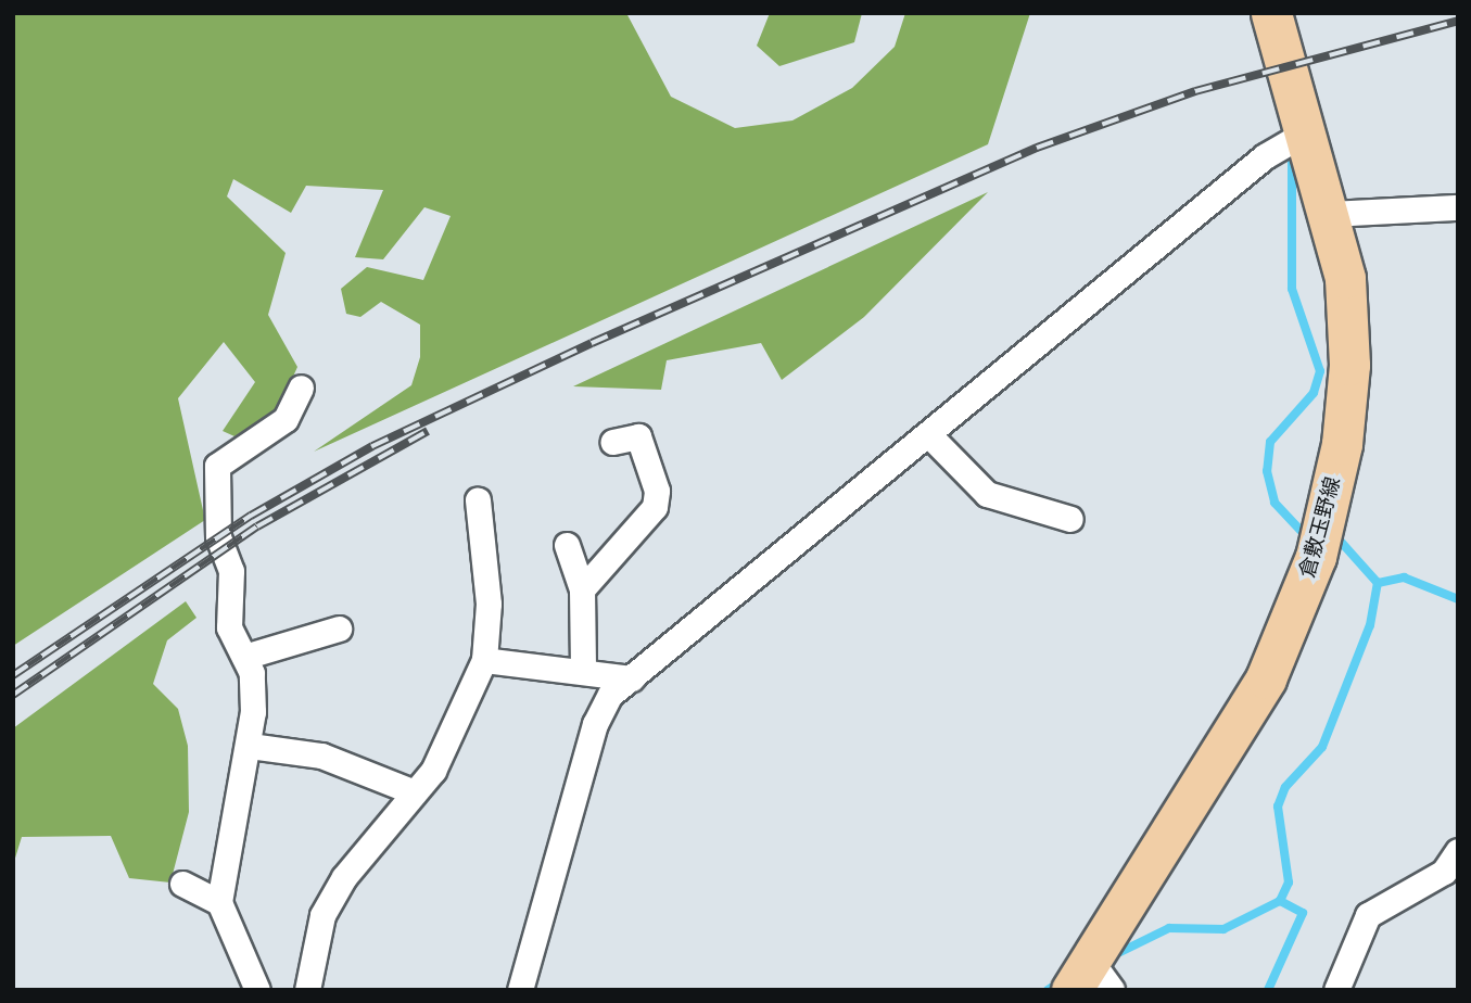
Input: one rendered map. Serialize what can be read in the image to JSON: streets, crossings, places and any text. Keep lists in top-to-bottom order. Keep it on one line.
{"streets":{"main road":["倉敷玉野線"]}}
